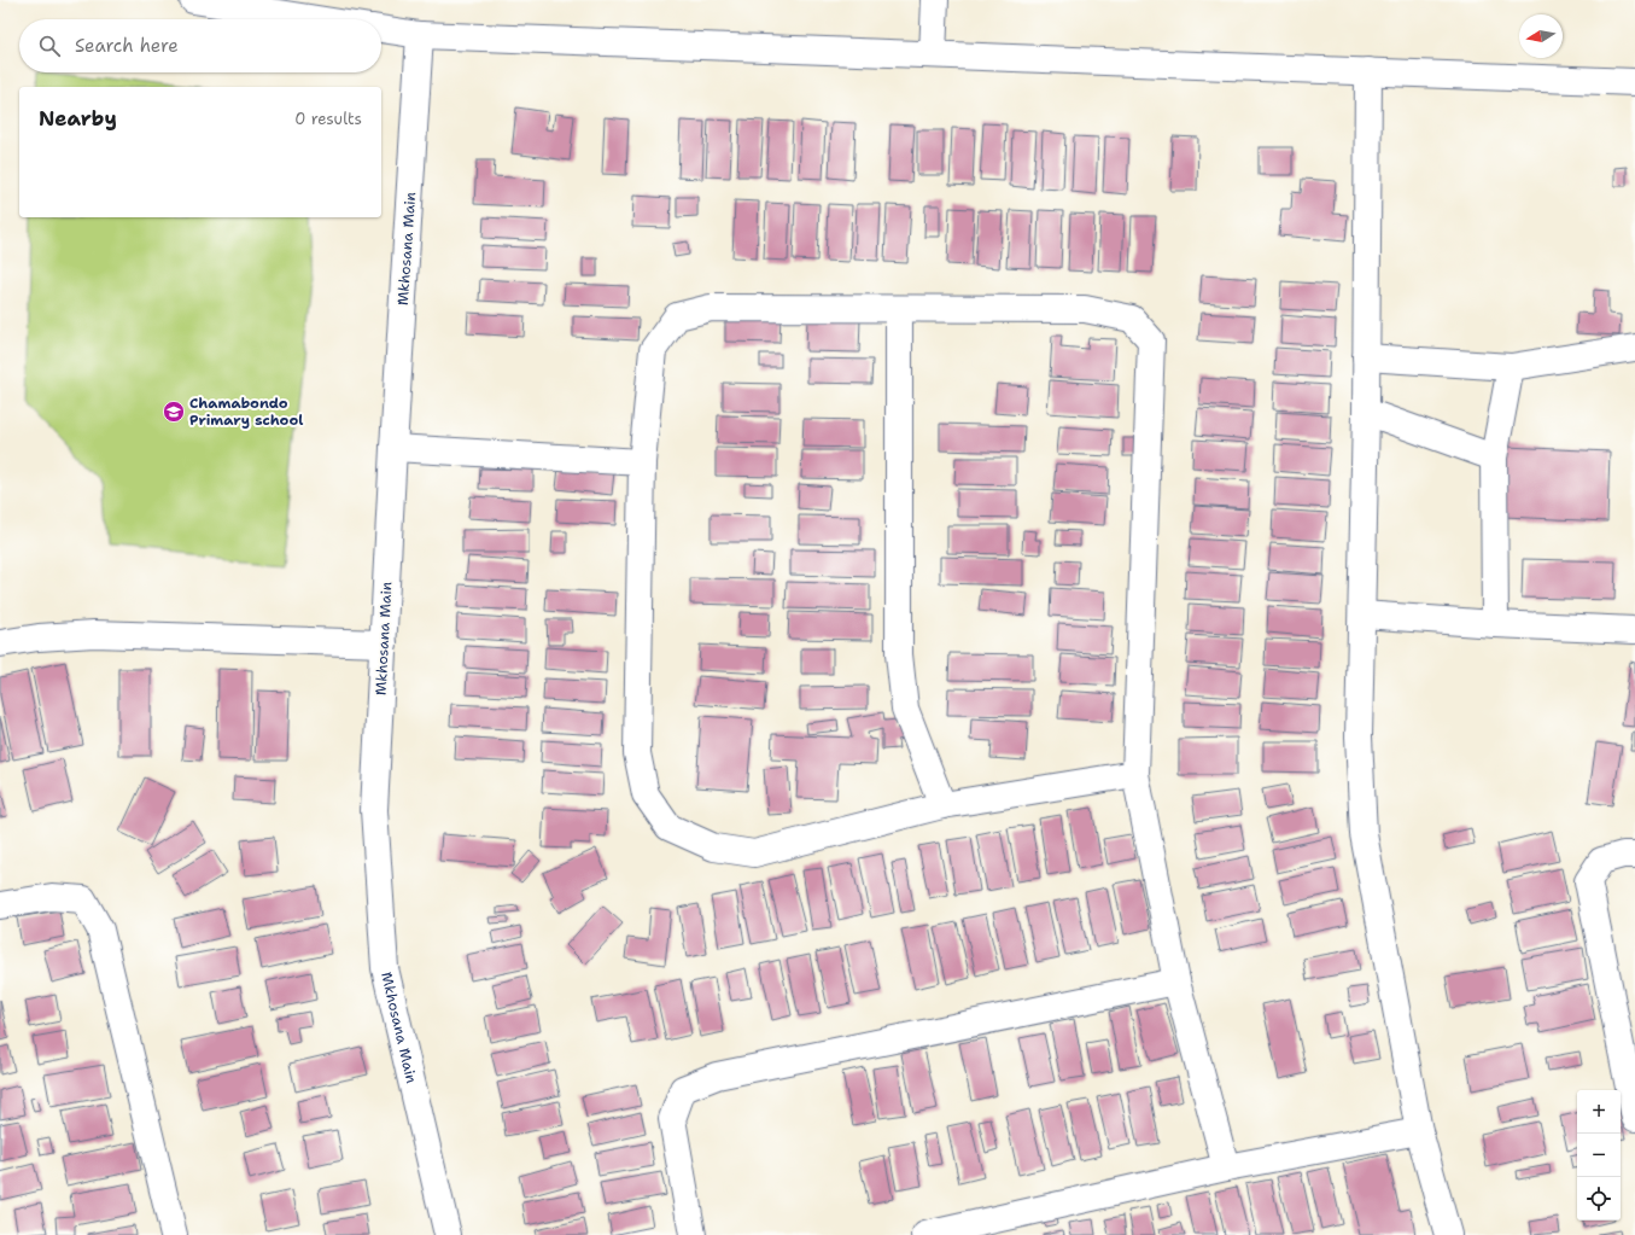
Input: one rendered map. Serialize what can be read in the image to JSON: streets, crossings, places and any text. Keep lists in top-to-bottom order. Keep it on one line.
{"streets":{"street":["Mkhosana Main"]},"places":{"school or university":["Chamabondo Primary school"]},"north":"left","page":{"search":"Search here","heading":["Nearby","0 results"],"map_buttons":["+","−"]}}
